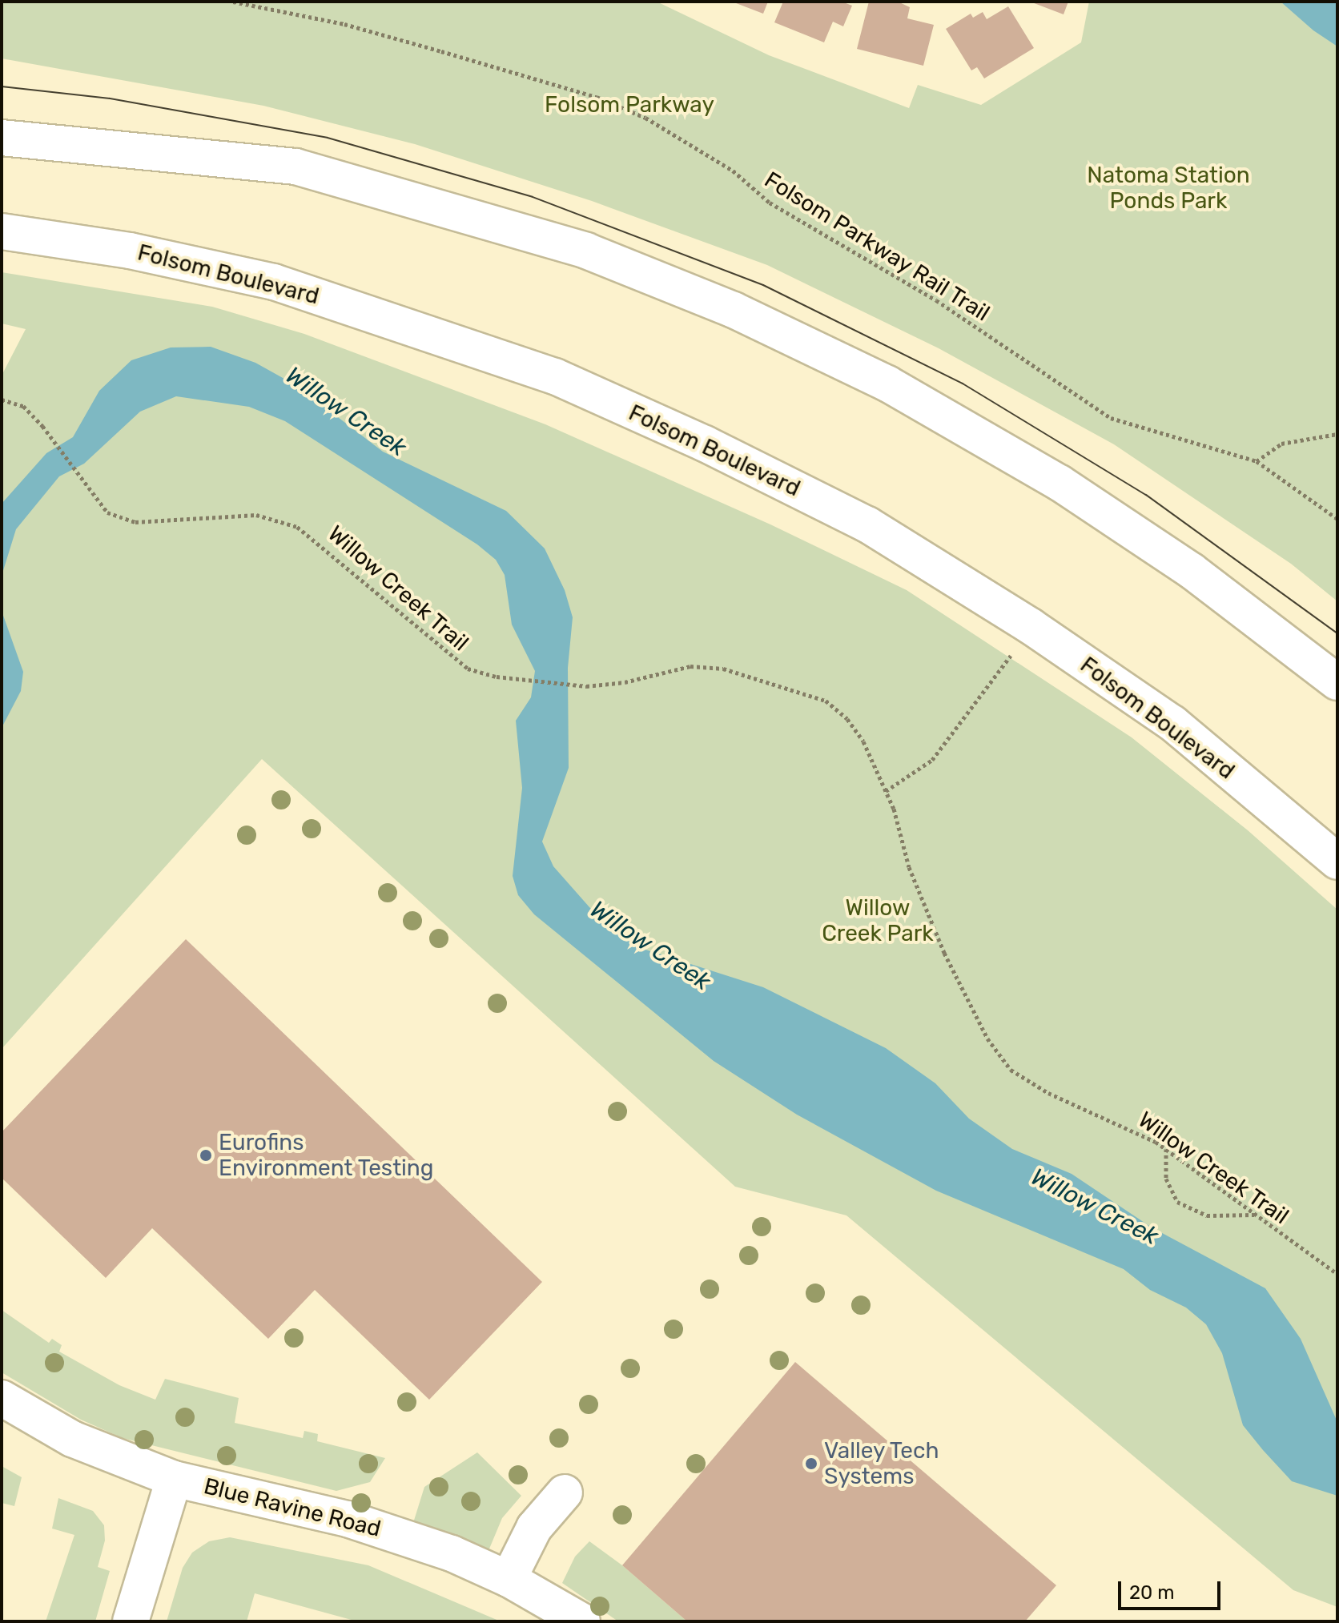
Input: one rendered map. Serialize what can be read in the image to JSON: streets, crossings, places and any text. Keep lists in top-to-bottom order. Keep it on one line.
{"streets":{"main road":["Folsom Boulevard","Blue Ravine Road"],"path":["Folsom Parkway Rail Trail","Willow Creek Trail"]},"water":["Willow Creek"],"parks":["Folsom Parkway","Natoma Station Ponds Park","Willow Creek Park"],"places":["Eurofins Environment Testing","Valley Tech Systems"],"scale_bar":"20 m"}
